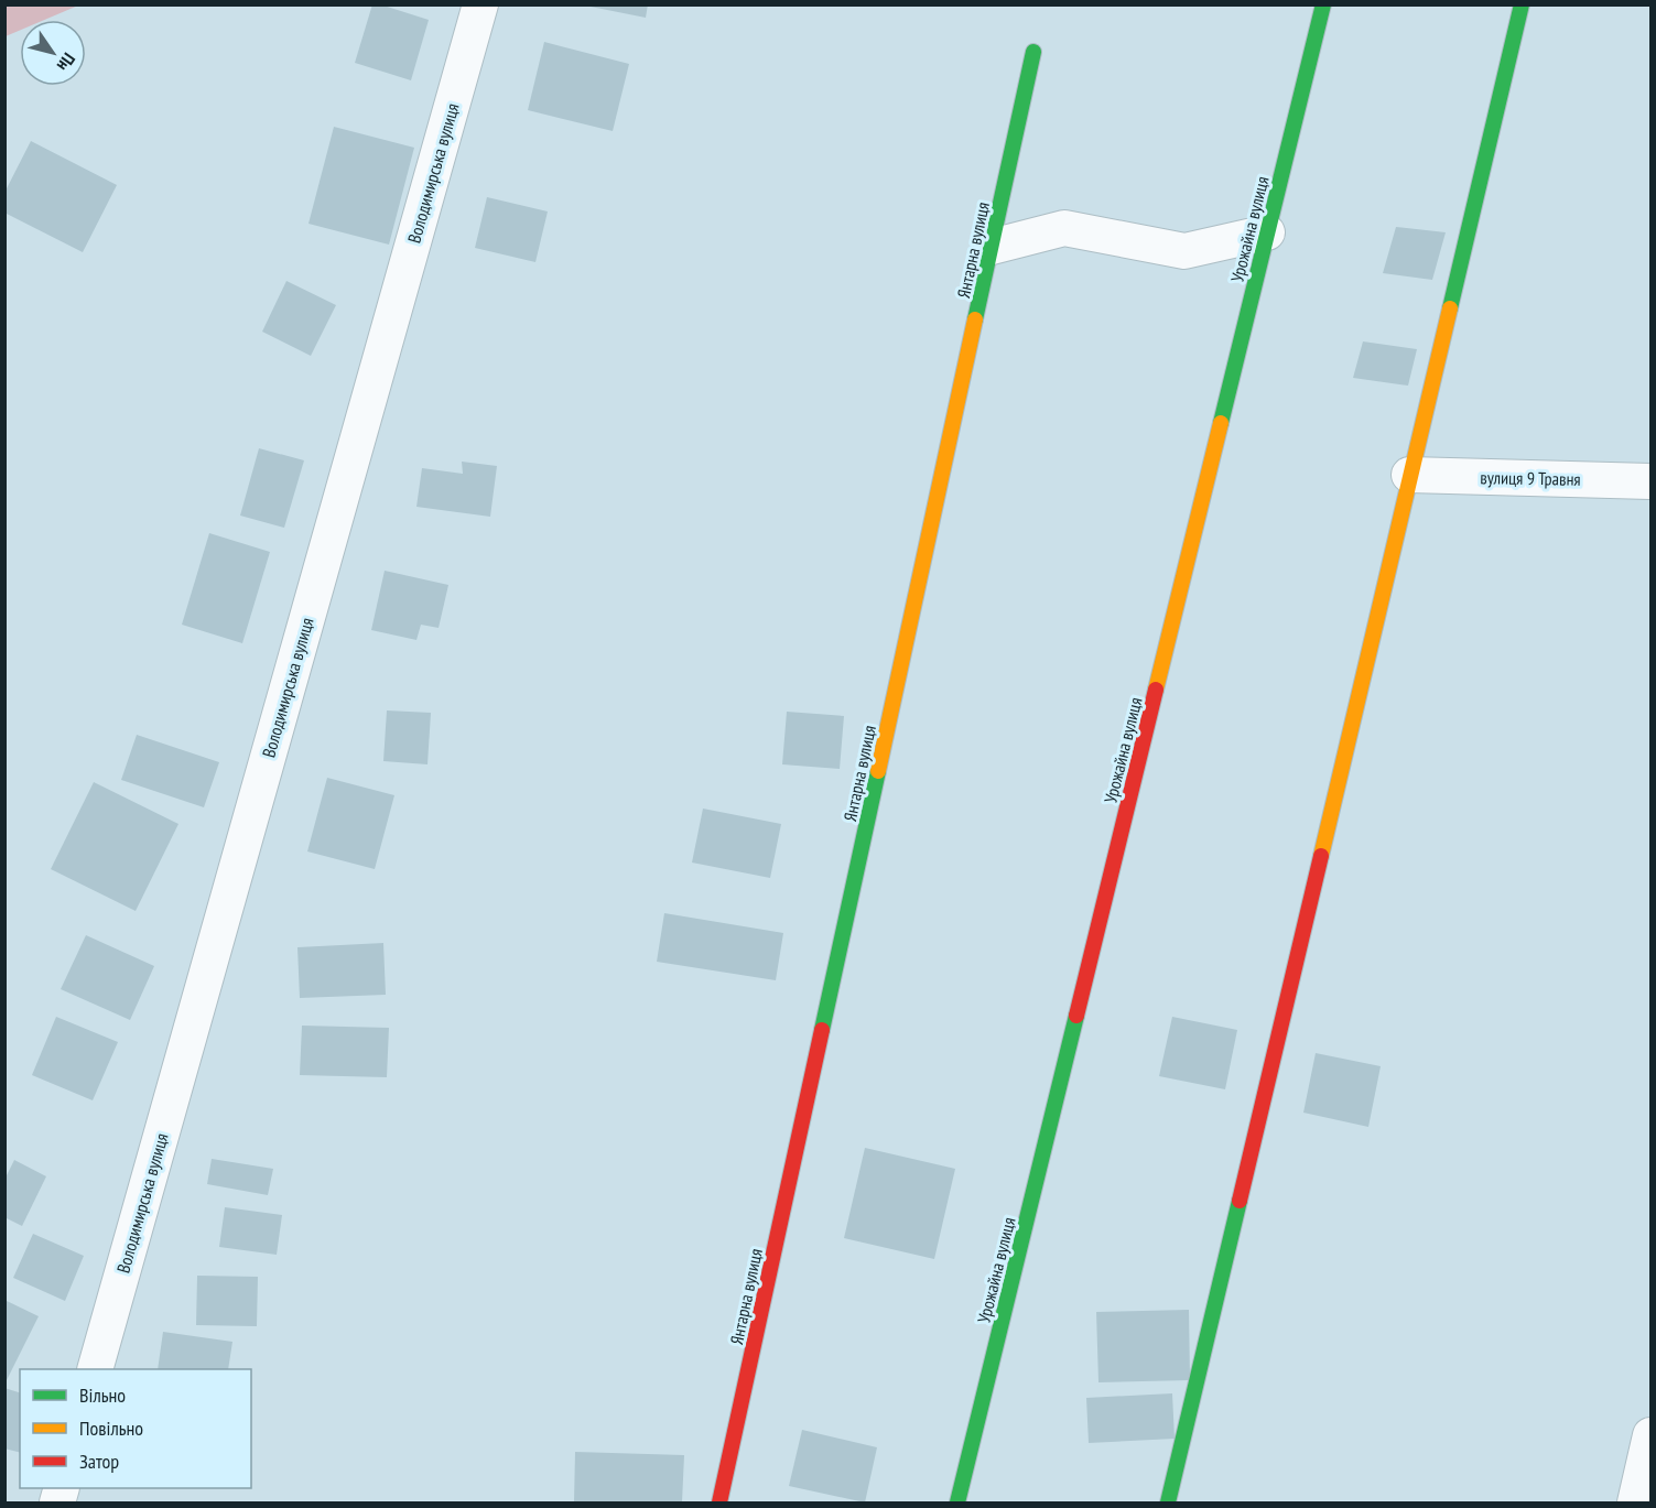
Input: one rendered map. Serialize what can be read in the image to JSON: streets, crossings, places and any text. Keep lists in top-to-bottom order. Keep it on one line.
{"streets":{"street":["Володимирська вулиця","Урожайна вулиця","Янтарна вулиця","вулиця 9 Травня"]},"legend":["Вільно","Повільно","Затор"],"north":"bottom right"}
